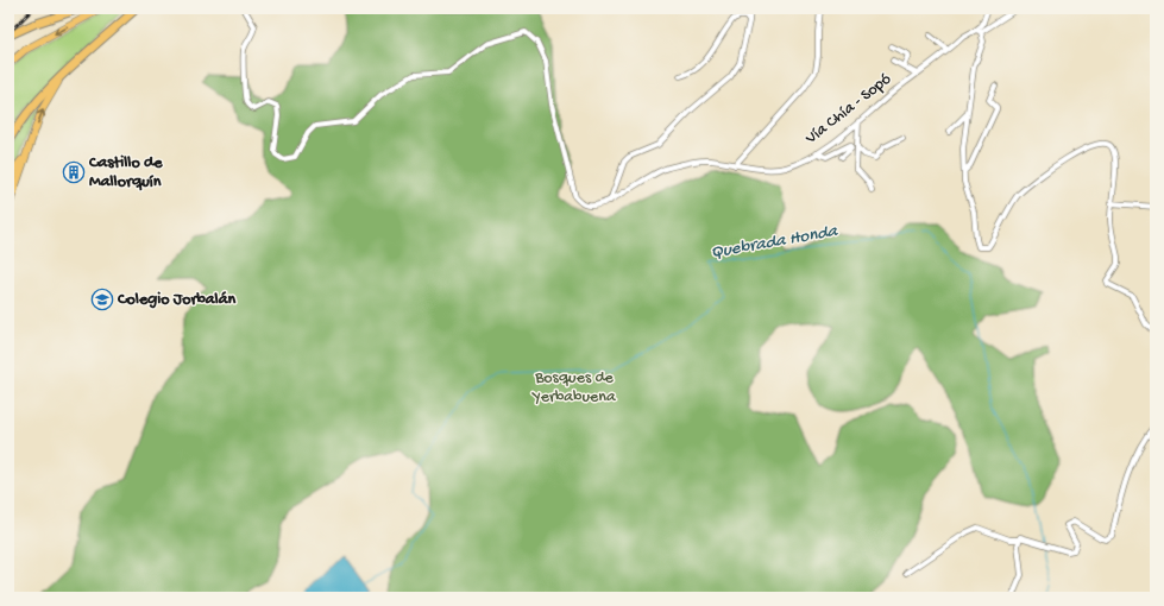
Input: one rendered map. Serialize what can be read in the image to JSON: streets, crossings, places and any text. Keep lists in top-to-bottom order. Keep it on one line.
{"streets":{"street":["Vía Chía - Sopó"]},"water":["Quebrada Honda"],"parks":["Bosques de Yerbabuena"],"places":{"building":["Castillo de Mallorquín"],"school or university":["Colegio Jorbalán"]}}
